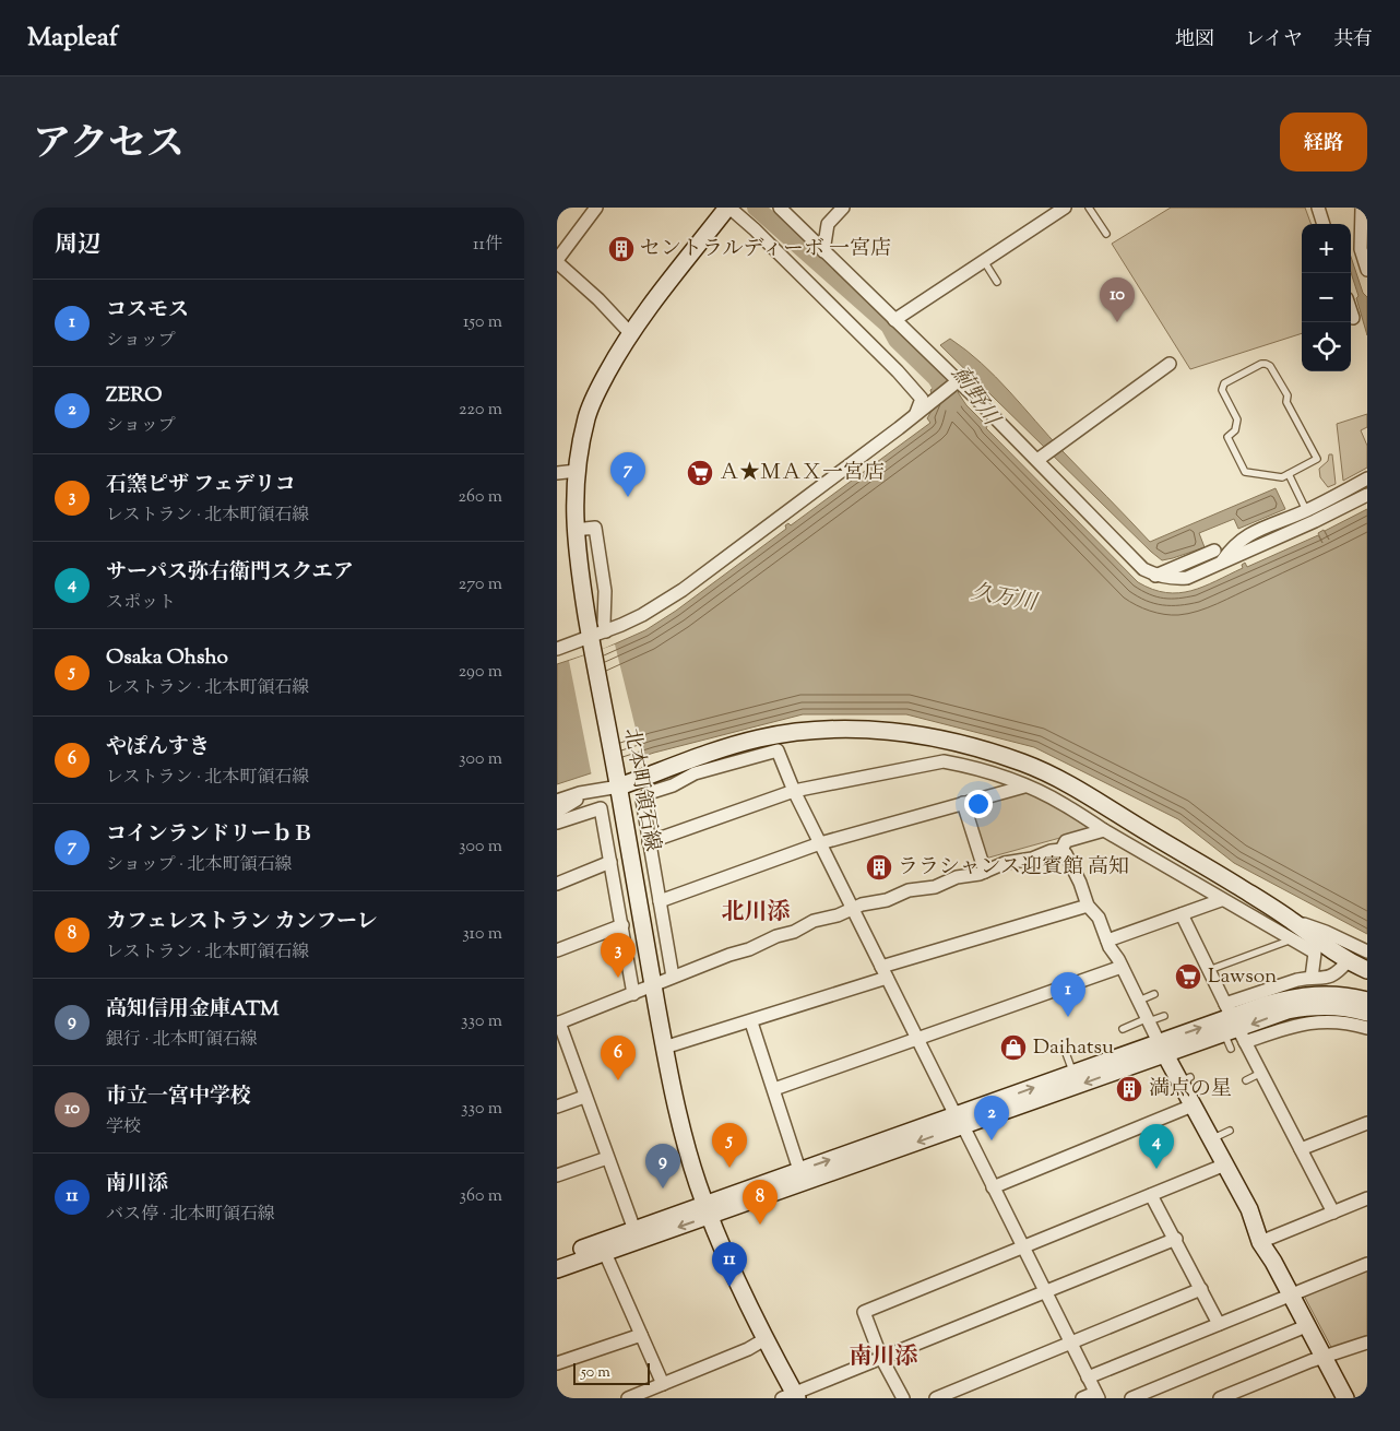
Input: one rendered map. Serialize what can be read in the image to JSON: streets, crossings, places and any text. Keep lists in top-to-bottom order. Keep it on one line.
{"streets":{"street":["北本町領石線"]},"districts":["北川添","南川添"],"water":["薊野川","久万川"],"places":{"building":["セントラルディーボ 一宮店","ララシャンス迎賓館 高知","満点の星"],"supermarket":["Ａ★ＭＡＸ一宮店","Lawson"],"shop":["Daihatsu"]},"scale_bar":"50 m","page":{"header":"Mapleaf","nav":["地図","レイヤ","共有"],"title":"アクセス","buttons":"経路","heading":["周辺","11件"],"map_buttons":["+","−"],"pins":["10","7","3","1","6","2","5","4","9","8","11"],"list":[{"mark":"1","name":"コスモス","note":"ショップ","value":"150 m"},{"mark":"2","name":"ZERO","note":"ショップ","value":"220 m"},{"mark":"3","name":"石窯ピザ フェデリコ","note":"レストラン · 北本町領石線","value":"260 m"},{"mark":"4","name":"サーパス弥右衛門スクエア","note":"スポット","value":"270 m"},{"mark":"5","name":"Osaka Ohsho","note":"レストラン · 北本町領石線","value":"290 m"},{"mark":"6","name":"やぽんすき","note":"レストラン · 北本町領石線","value":"300 m"},{"mark":"7","name":"コインランドリーｂＢ","note":"ショップ · 北本町領石線","value":"300 m"},{"mark":"8","name":"カフェレストラン カンフーレ","note":"レストラン · 北本町領石線","value":"310 m"},{"mark":"9","name":"高知信用金庫ATM","note":"銀行 · 北本町領石線","value":"330 m"},{"mark":"10","name":"市立一宮中学校","note":"学校","value":"330 m"},{"mark":"11","name":"南川添","note":"バス停 · 北本町領石線","value":"360 m"}],"scale":"50 m"}}
